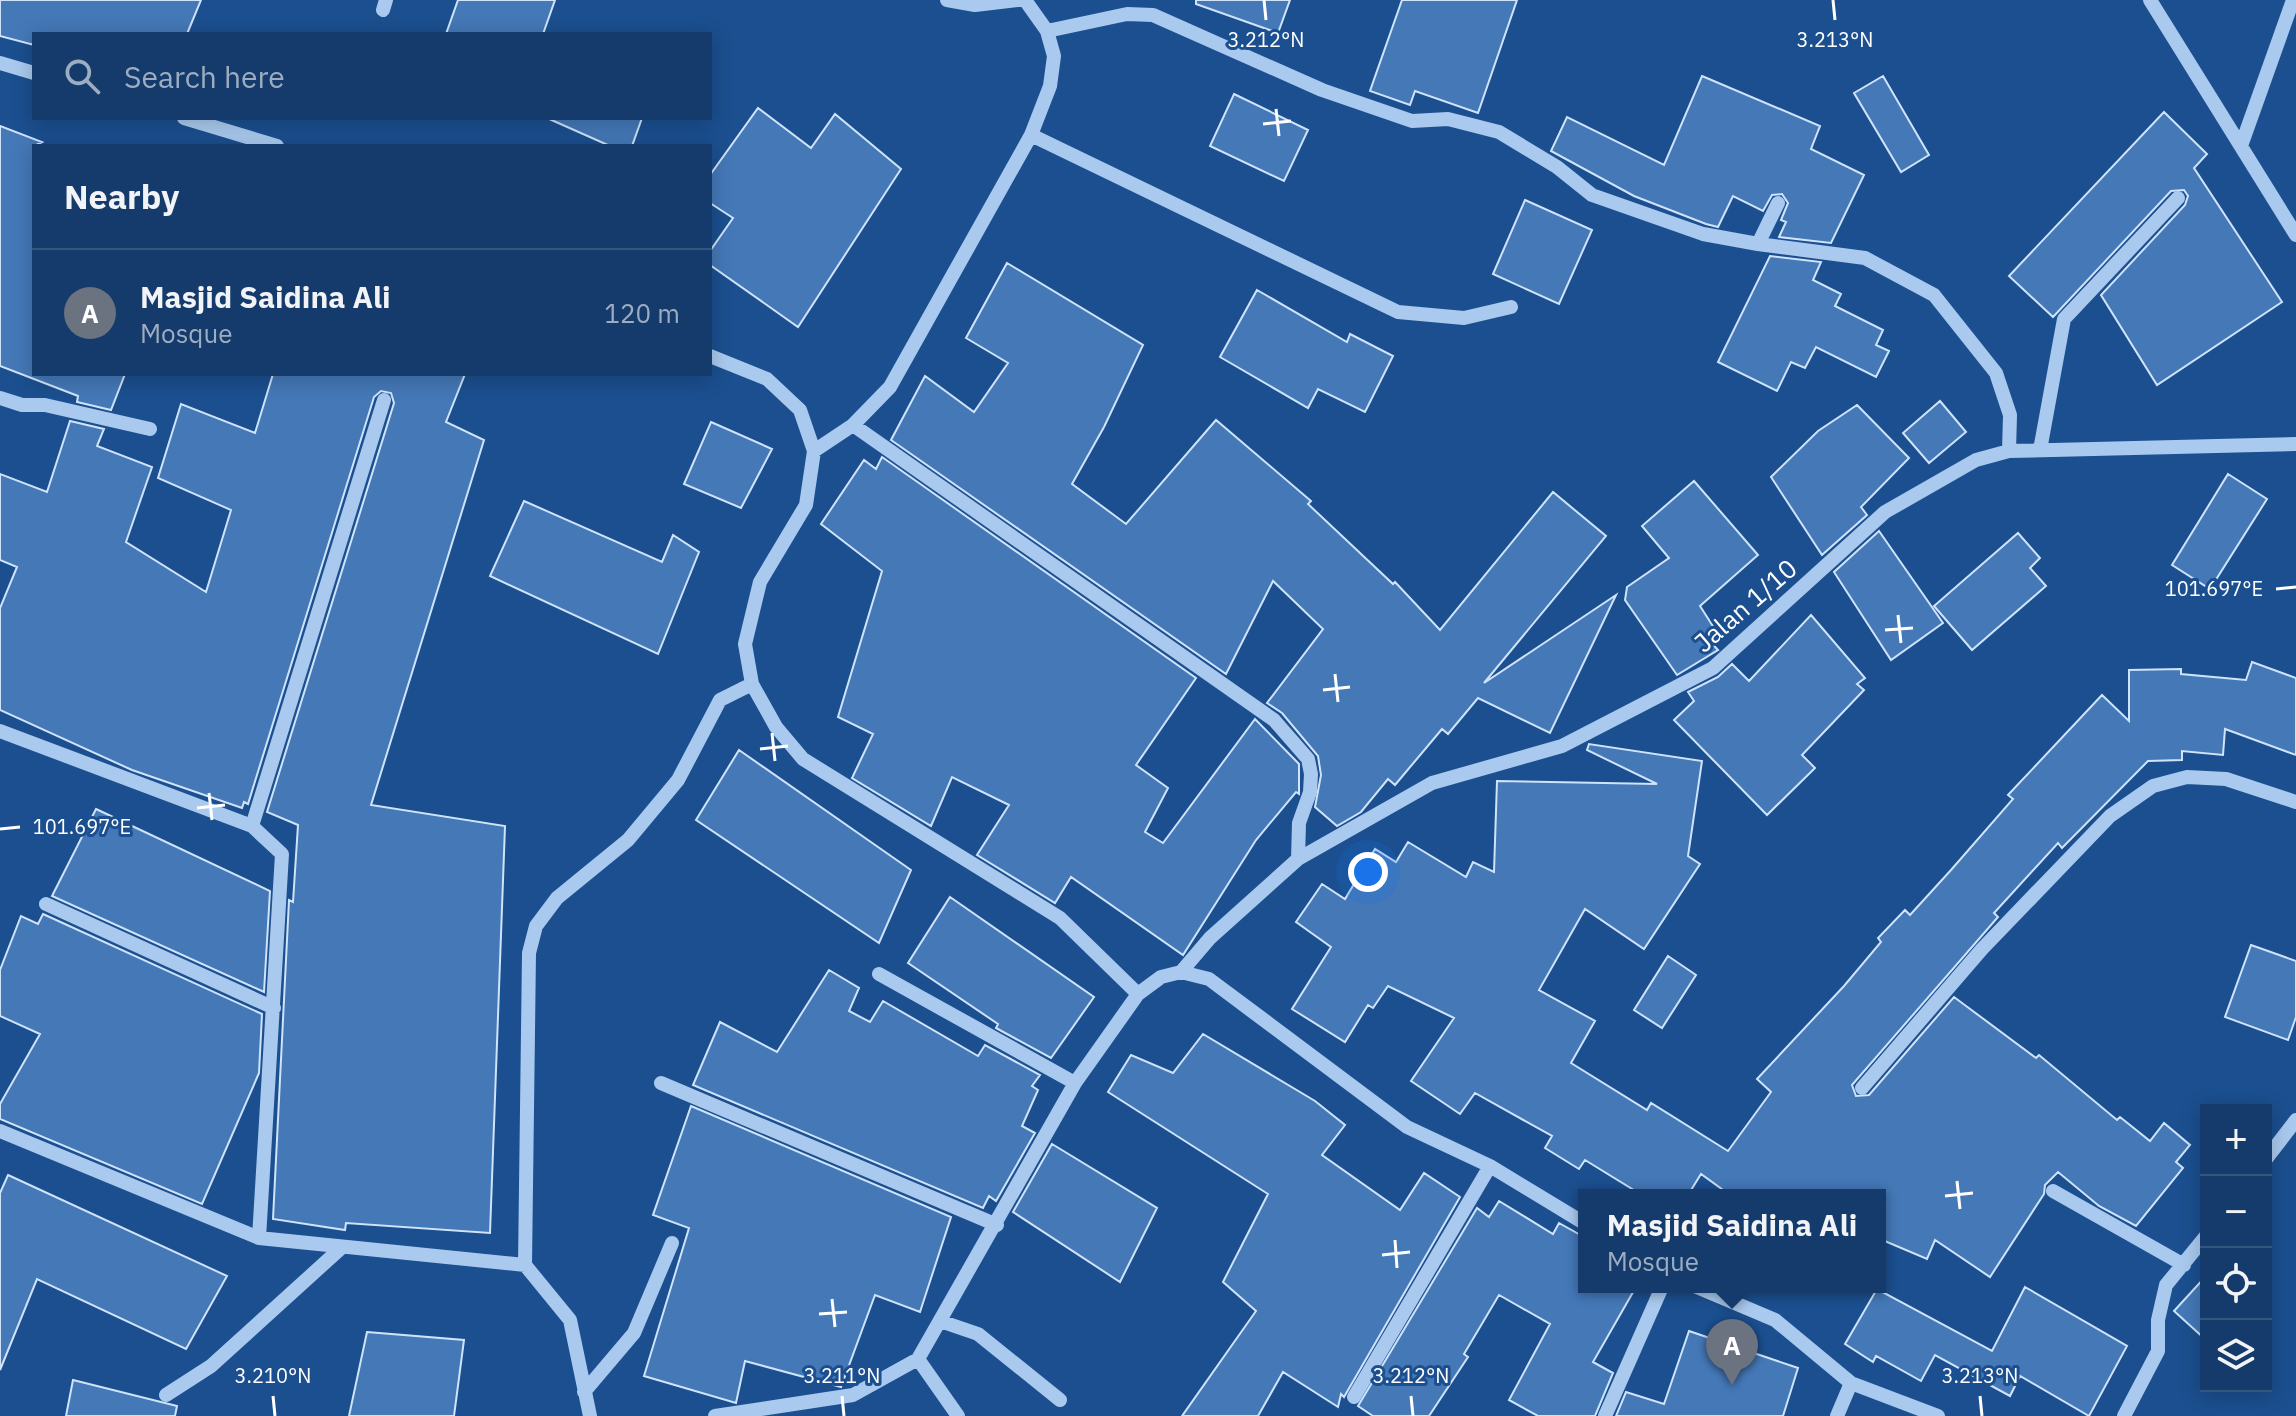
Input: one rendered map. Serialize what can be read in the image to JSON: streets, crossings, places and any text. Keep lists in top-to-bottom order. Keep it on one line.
{"streets":{"street":["Jalan 1/10"]},"page":{"search":"Search here","heading":"Nearby","list":[{"mark":"A","name":"Masjid Saidina Ali","note":"Mosque","value":"120 m"}],"map_buttons":["+","−"],"popup":["Masjid Saidina Ali","Mosque"],"pins":"A"},"coordinates":["3.212°N","3.213°N","101.697°E","3.210°N","3.211°N"]}
